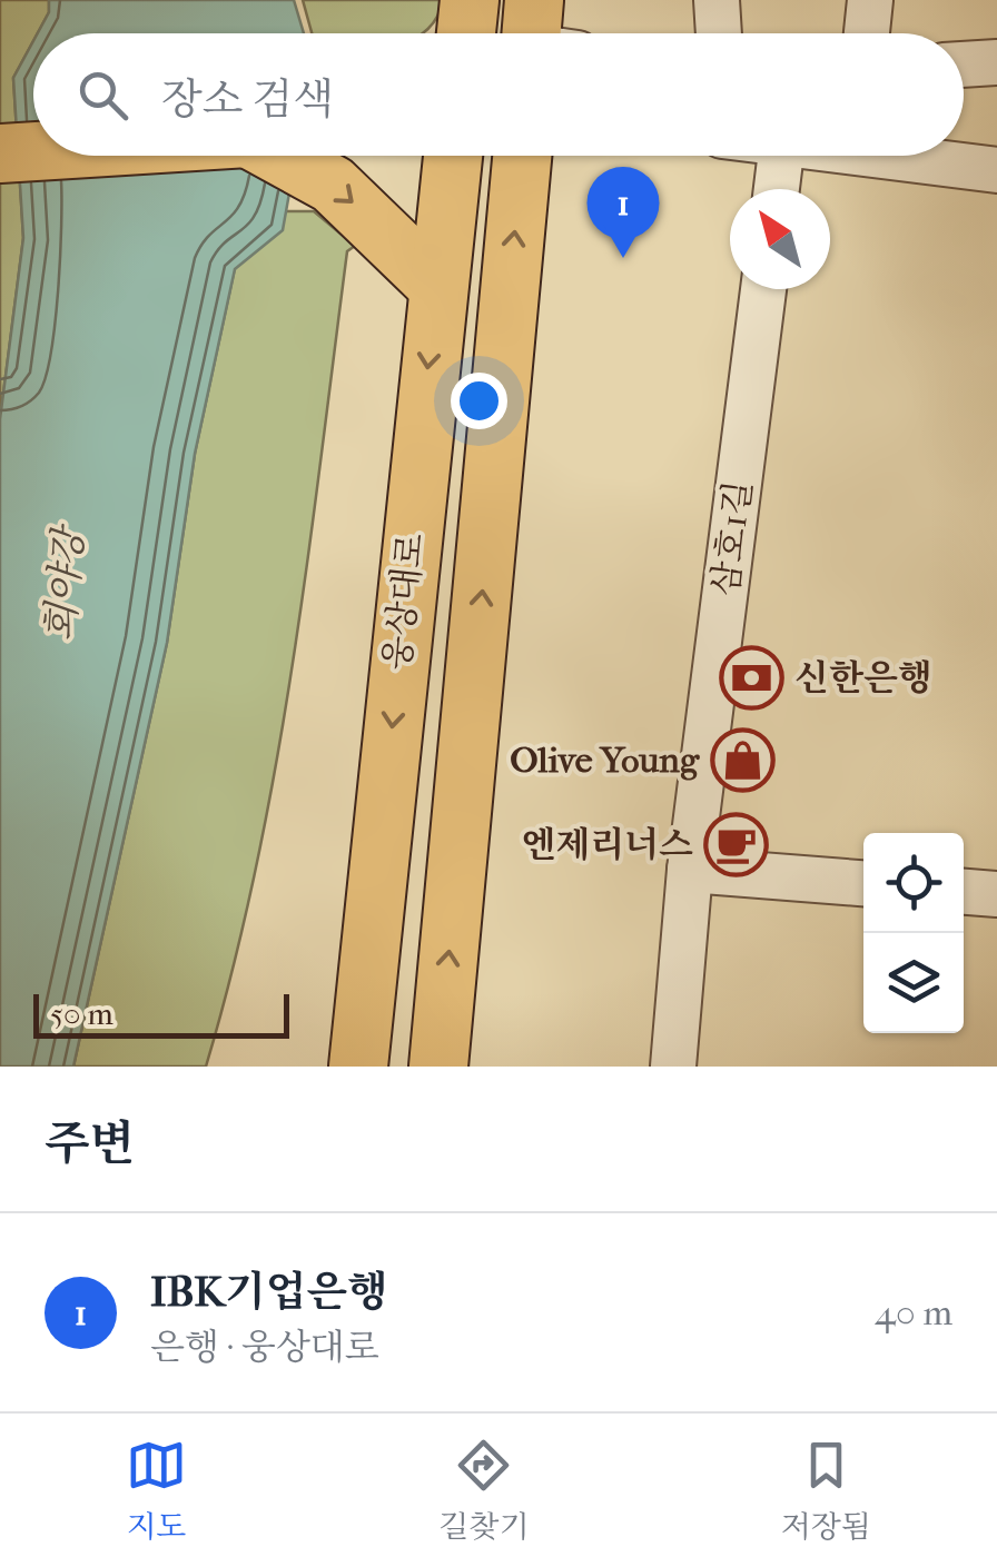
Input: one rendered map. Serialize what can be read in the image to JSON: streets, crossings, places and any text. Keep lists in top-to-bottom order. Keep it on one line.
{"streets":{"main road":["웅상대로"],"street":["삼호1길"]},"water":["회야강"],"places":{"bank":["신한은행"],"shop":["Olive Young"],"cafe":["엔제리너스"]},"scale_bar":"50 m","north":"top left","page":{"search":"장소 검색","pins":"1","scale":"50 m","heading":"주변","list":[{"mark":"1","name":"IBK기업은행","note":"은행 · 웅상대로","value":"40 m"}],"nav":["지도","길찾기","저장됨"]}}
